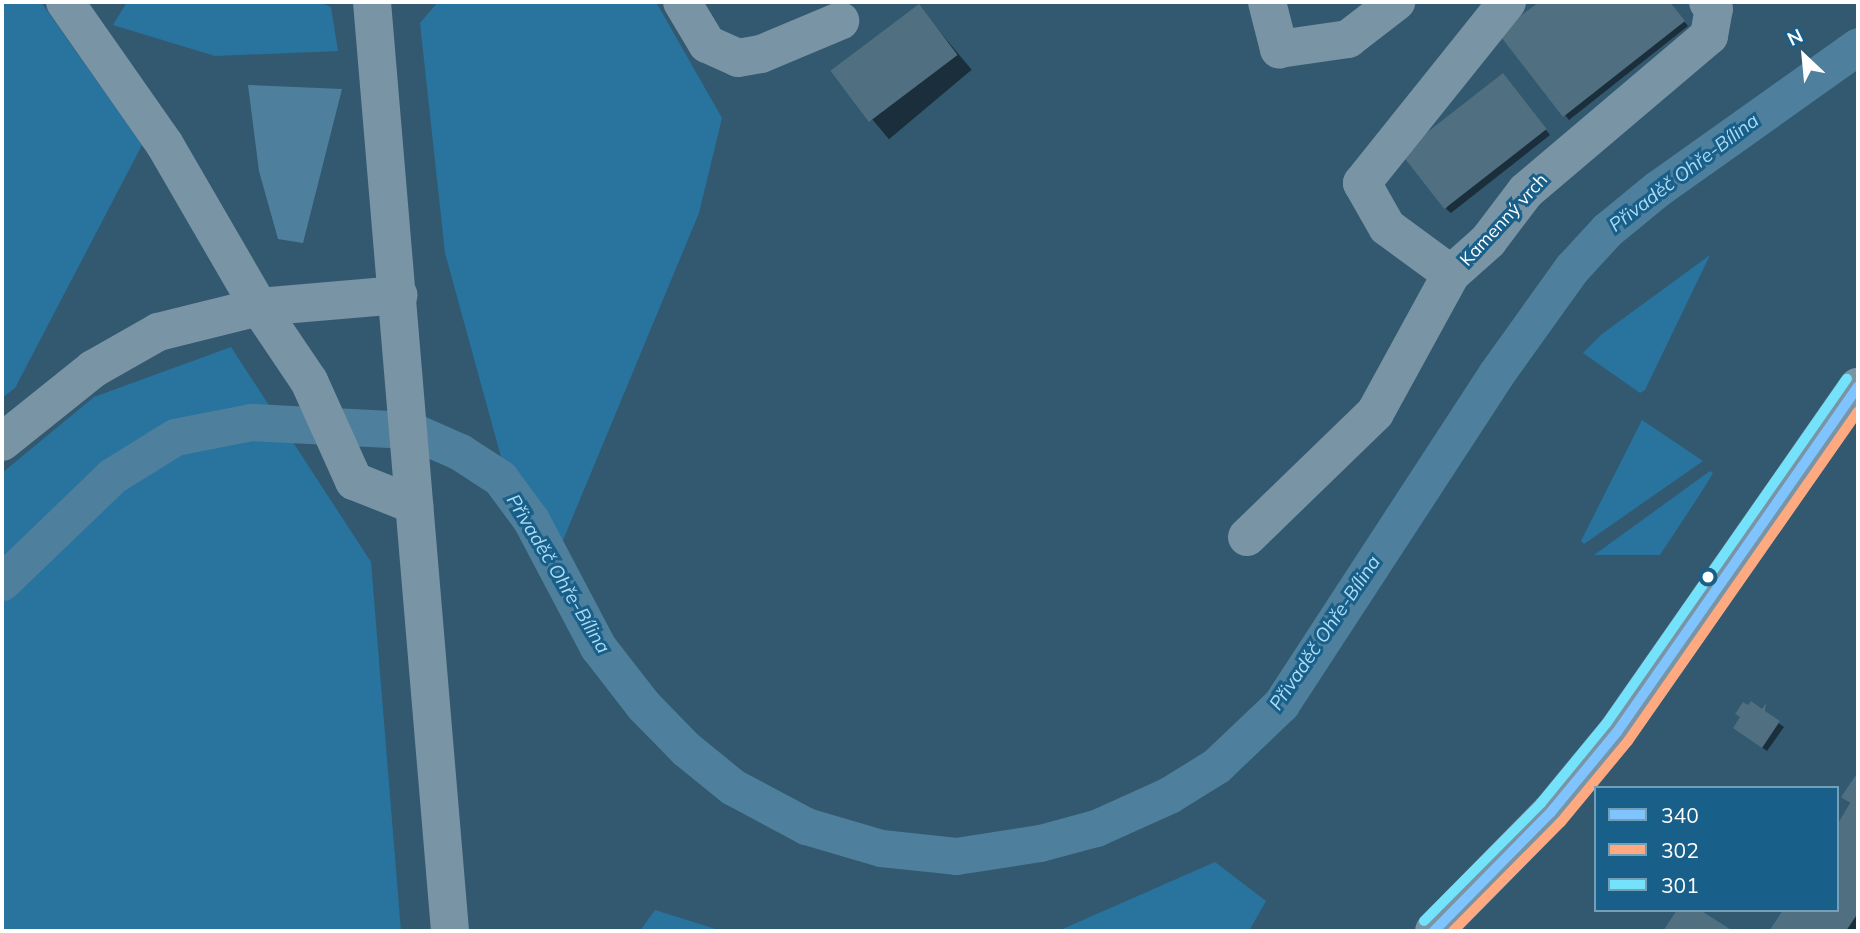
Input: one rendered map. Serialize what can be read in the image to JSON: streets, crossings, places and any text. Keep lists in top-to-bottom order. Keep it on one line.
{"streets":{"street":["Kamenný vrch"]},"water":["Přivaděč Ohře-Bílina"],"lines":["transit line 301","transit line 340","transit line 302"],"legend":["340","302","301"],"north":"top left"}
